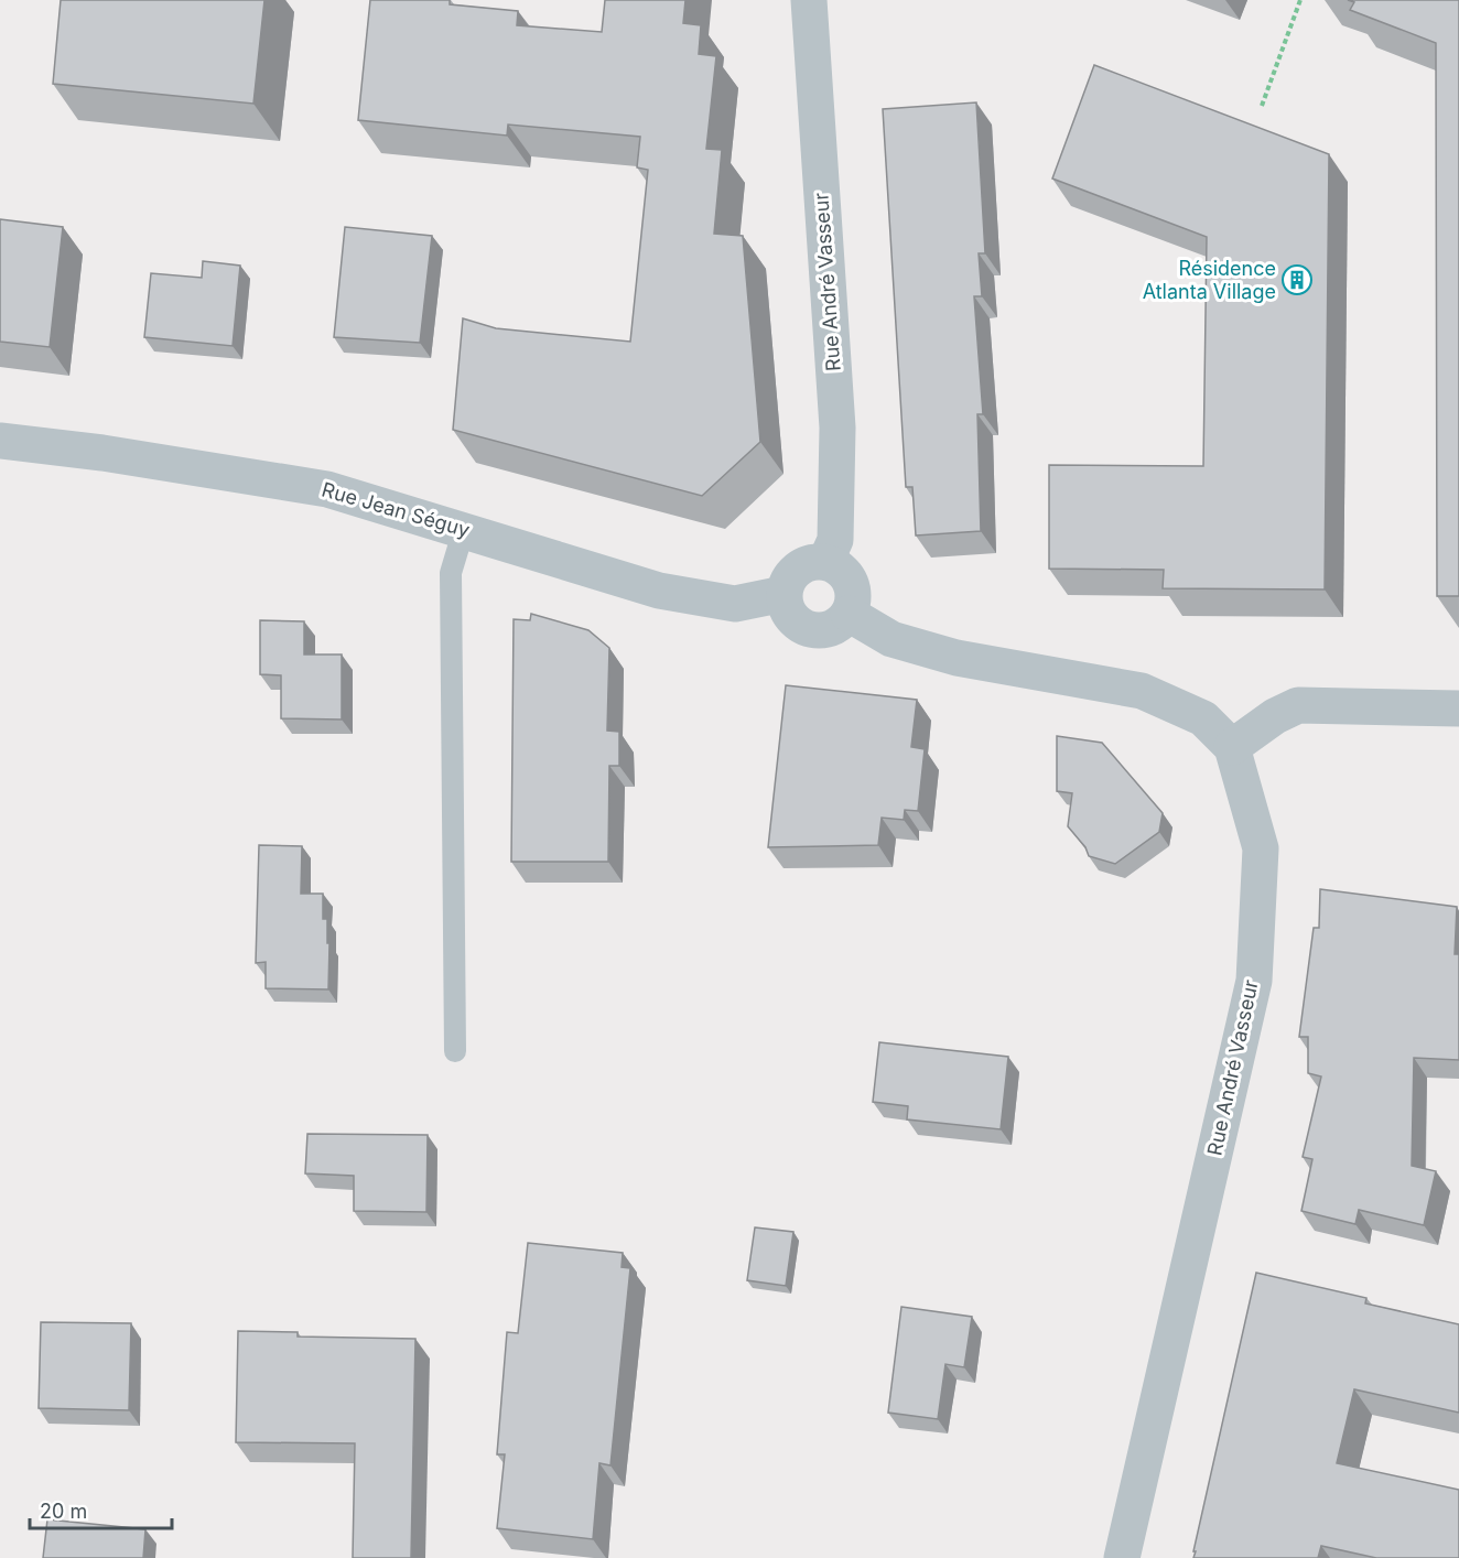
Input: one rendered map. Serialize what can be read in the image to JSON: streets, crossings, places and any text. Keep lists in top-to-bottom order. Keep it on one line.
{"streets":{"street":["Rue André Vasseur","Rue Jean Séguy"]},"crossings":[["Rue André Vasseur","Rue Jean Séguy"]],"places":{"building":["Résidence Atlanta Village"]},"scale_bar":"20 m"}
